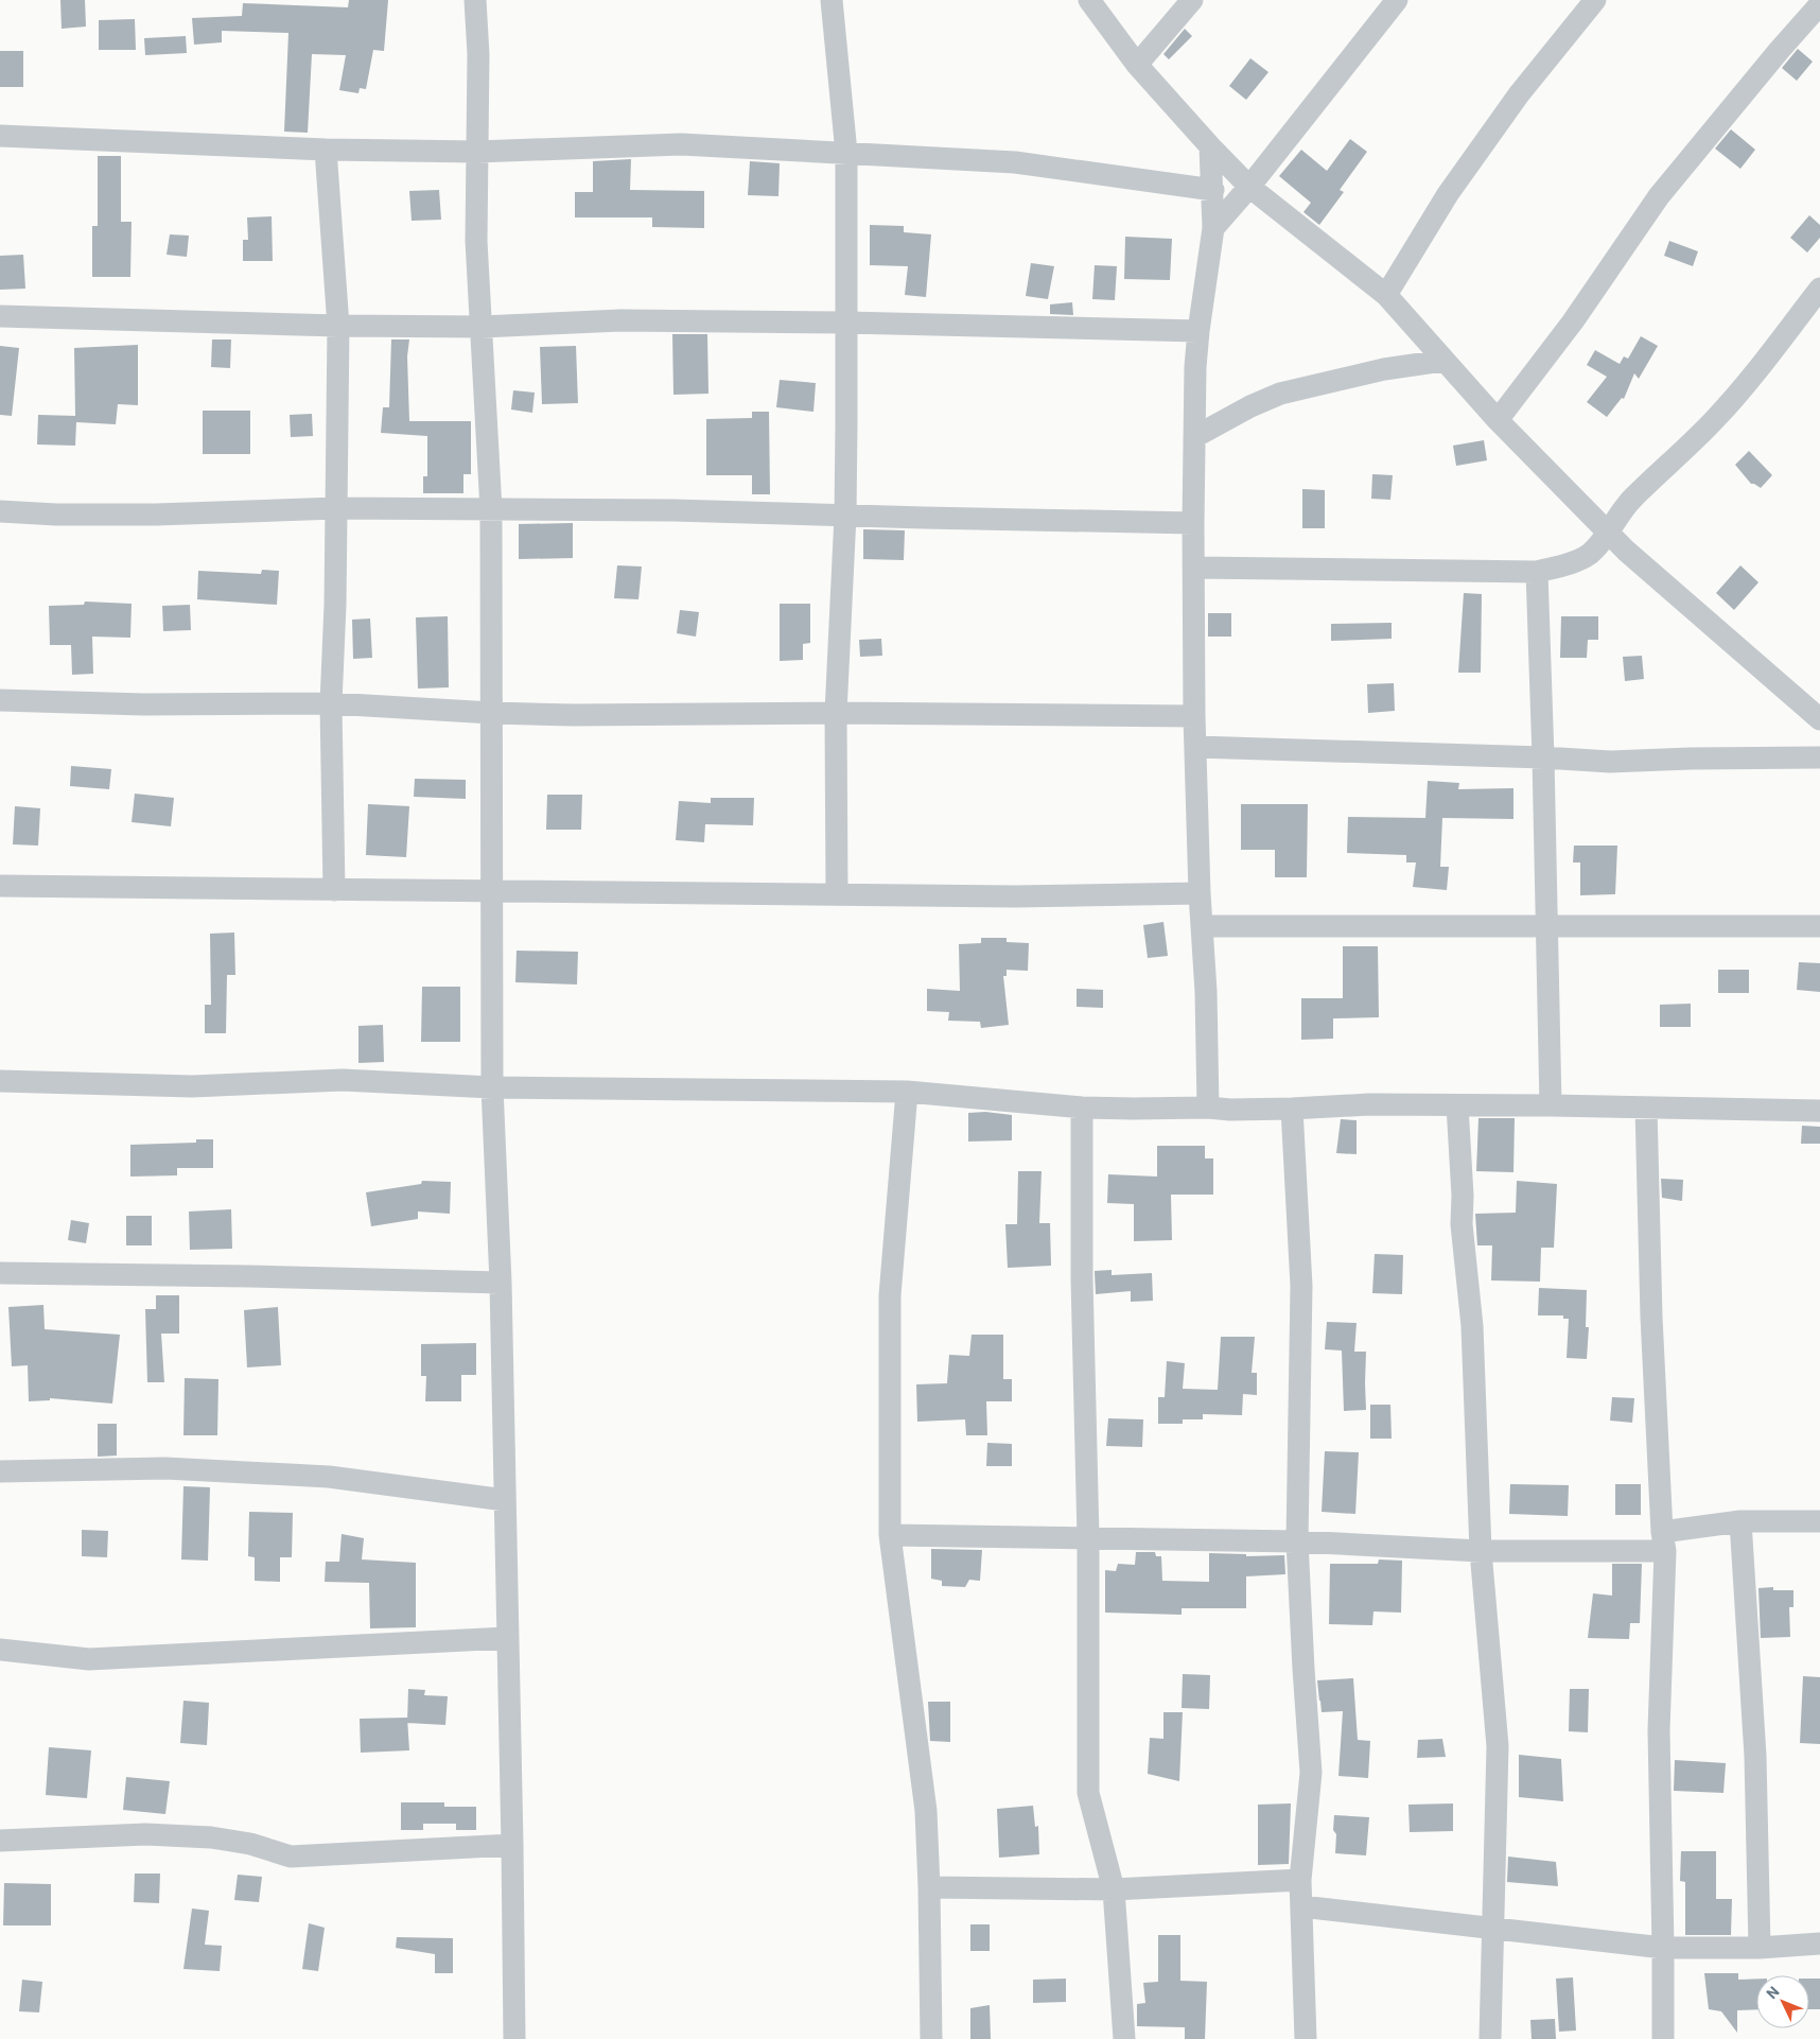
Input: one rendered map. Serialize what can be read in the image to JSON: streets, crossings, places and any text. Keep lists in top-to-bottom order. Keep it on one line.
{"north":"top left"}
